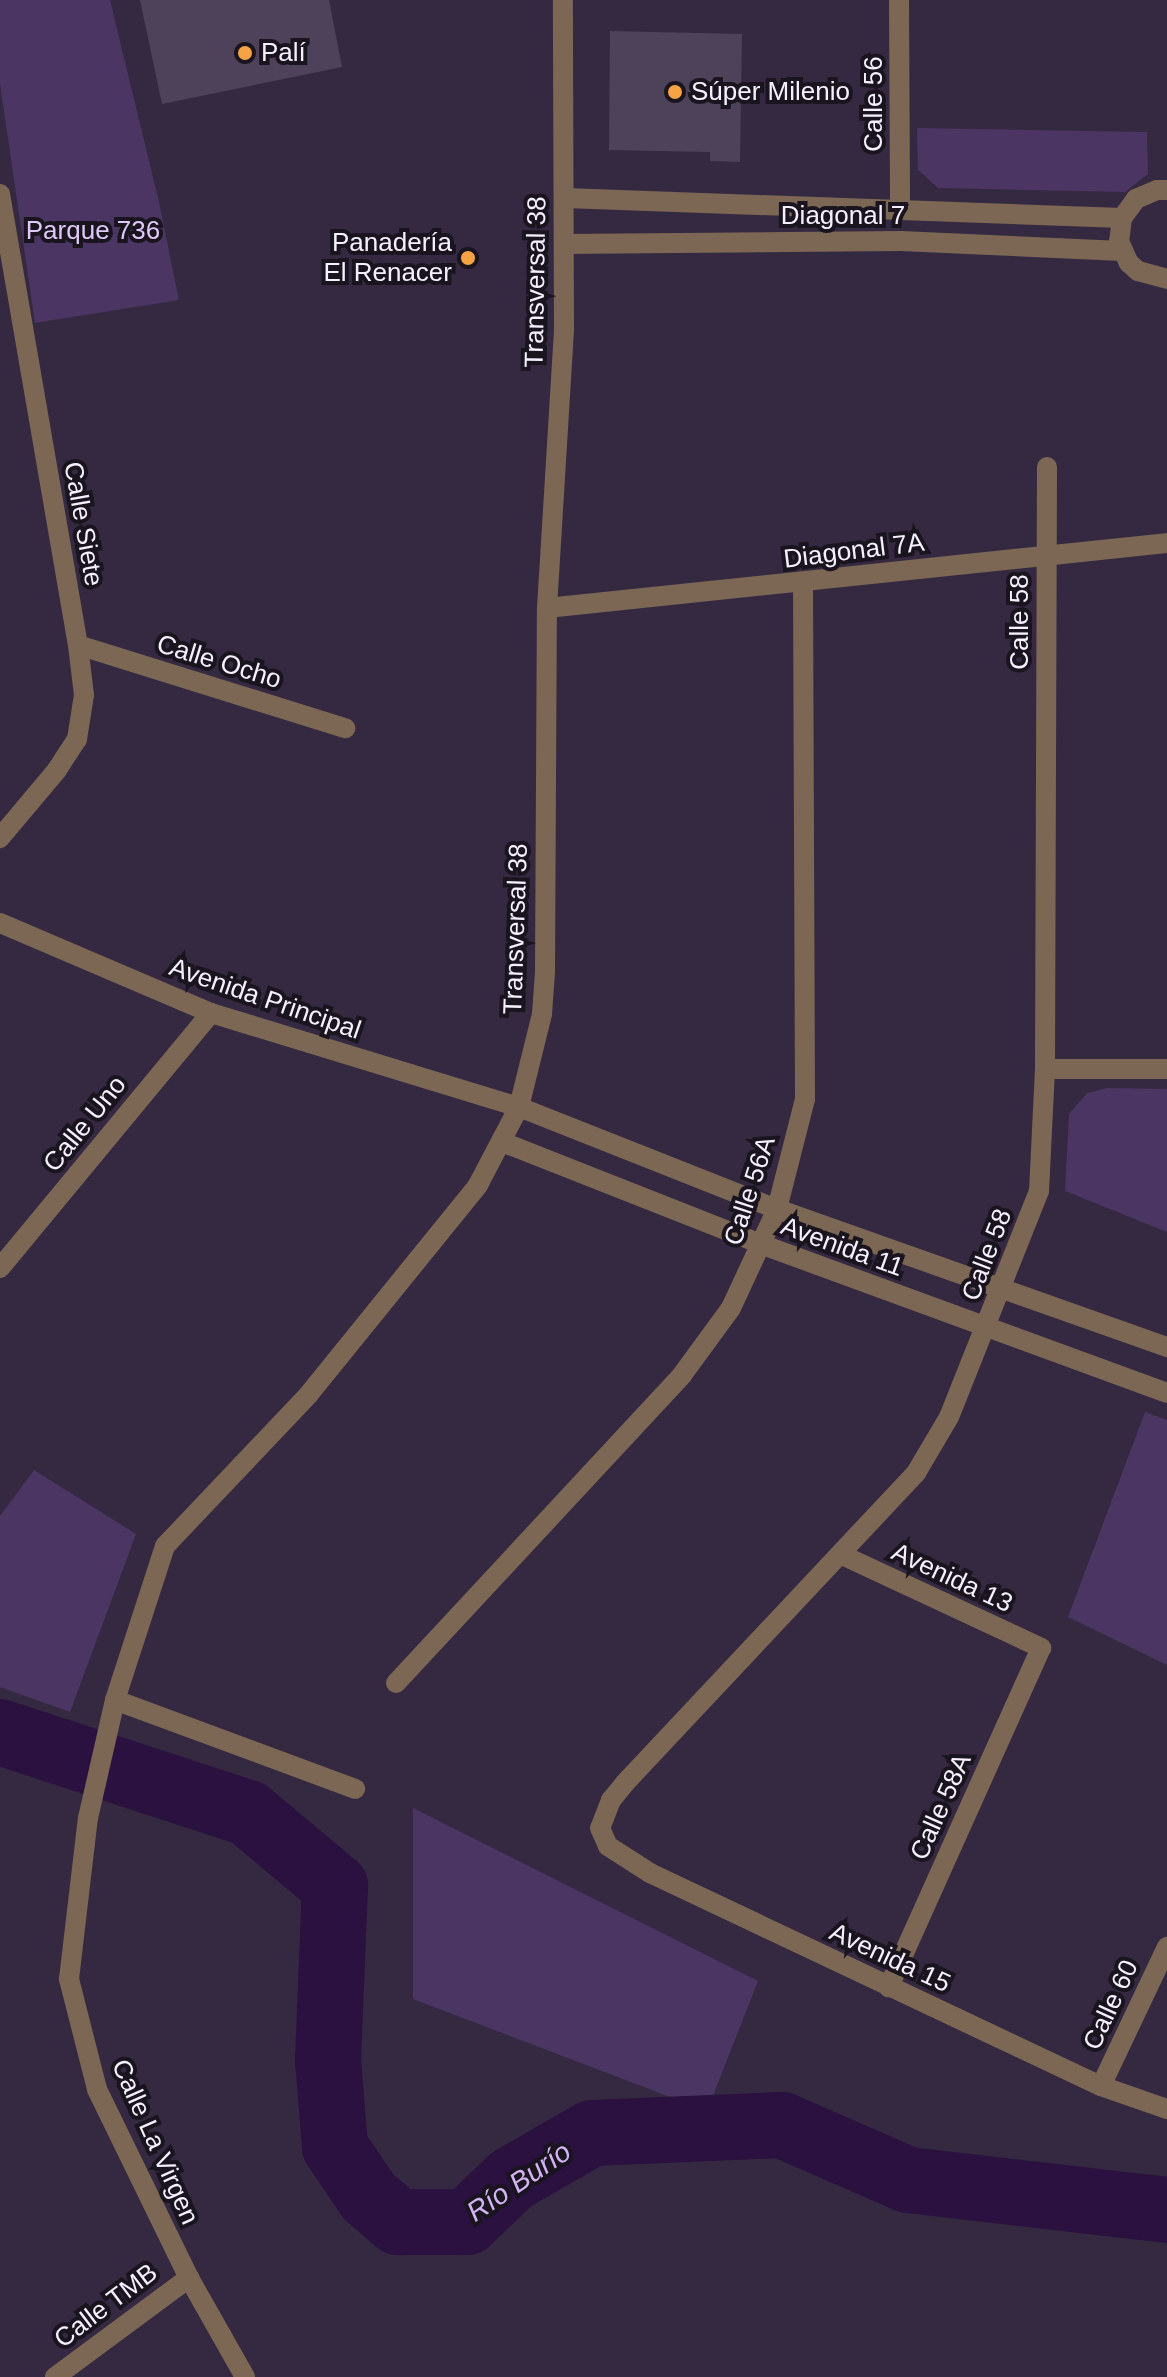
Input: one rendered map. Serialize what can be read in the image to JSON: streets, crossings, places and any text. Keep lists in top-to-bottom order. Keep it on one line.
{"streets":{"street":["Calle 56","Diagonal 7","Transversal 38","Calle Siete","Diagonal 7A","Calle 58","Calle Ocho","Avenida Principal","Calle Uno","Calle 56A","Avenida 11","Avenida 13","Calle 58A","Avenida 15","Calle 60","Calle La Virgen","Calle TMB"]},"crossings":[["Calle 56","Diagonal 7"],["Diagonal 7","Transversal 38"],["Transversal 38","Diagonal 7A"],["Transversal 38","Avenida Principal"],["Transversal 38","Avenida 11"],["Transversal 38","Calle La Virgen"],["Calle Siete","Calle Ocho"],["Diagonal 7A","Calle 58"],["Diagonal 7A","Calle 56A"],["Calle 58","Avenida 11"],["Calle 58","Avenida 13"],["Calle 58","Avenida 15"],["Avenida Principal","Calle Uno"],["Avenida Principal","Avenida 11"],["Calle 56A","Avenida 11"],["Avenida 13","Calle 58A"],["Calle 58A","Avenida 15"],["Avenida 15","Calle 60"],["Calle La Virgen","Calle TMB"]],"water":["Río Burío"],"parks":["Parque 736"],"places":["Palí","Súper Milenio","Panadería El Renacer"]}
